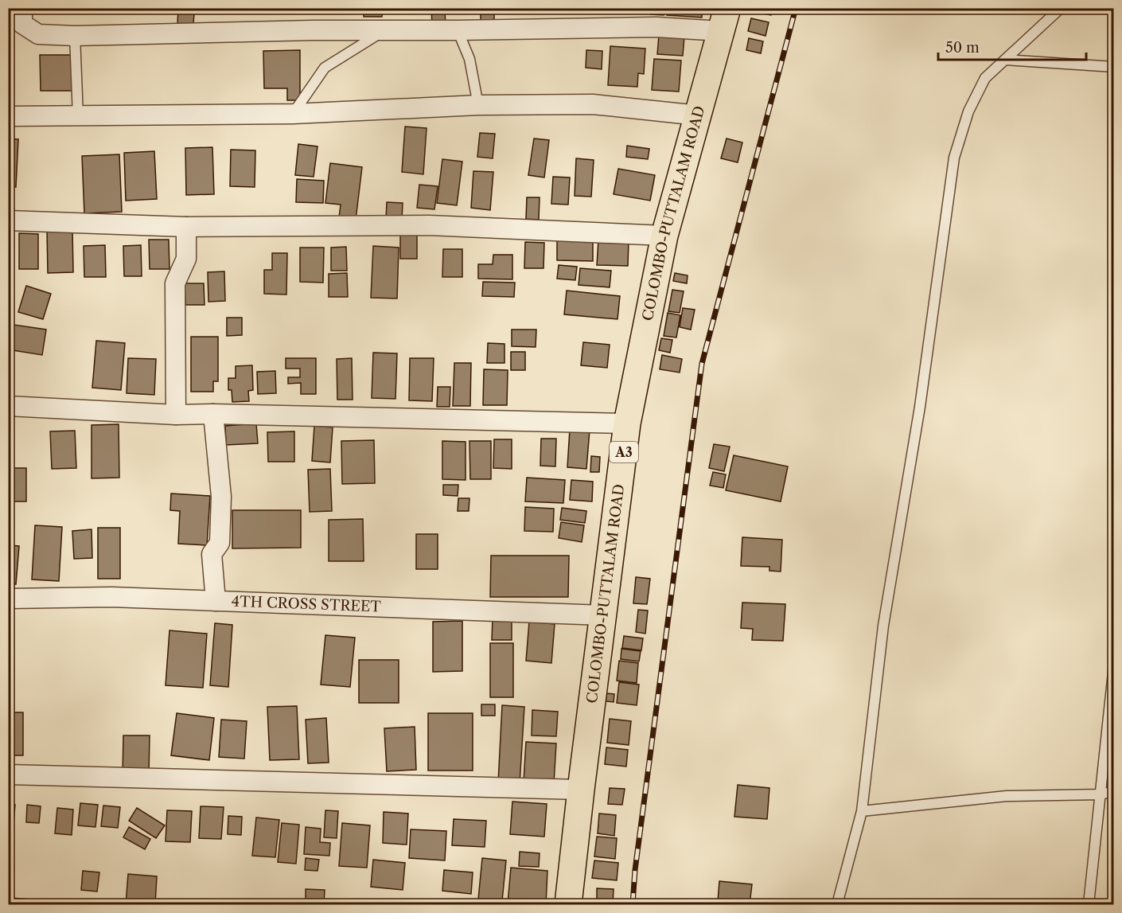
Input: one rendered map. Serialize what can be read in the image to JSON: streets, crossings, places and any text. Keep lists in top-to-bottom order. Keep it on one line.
{"streets":{"highway":["COLOMBO-PUTTALAM ROAD","A3"],"street":["4TH CROSS STREET"]},"crossings":[["COLOMBO-PUTTALAM ROAD","4TH CROSS STREET"]],"scale_bar":"50 m"}
